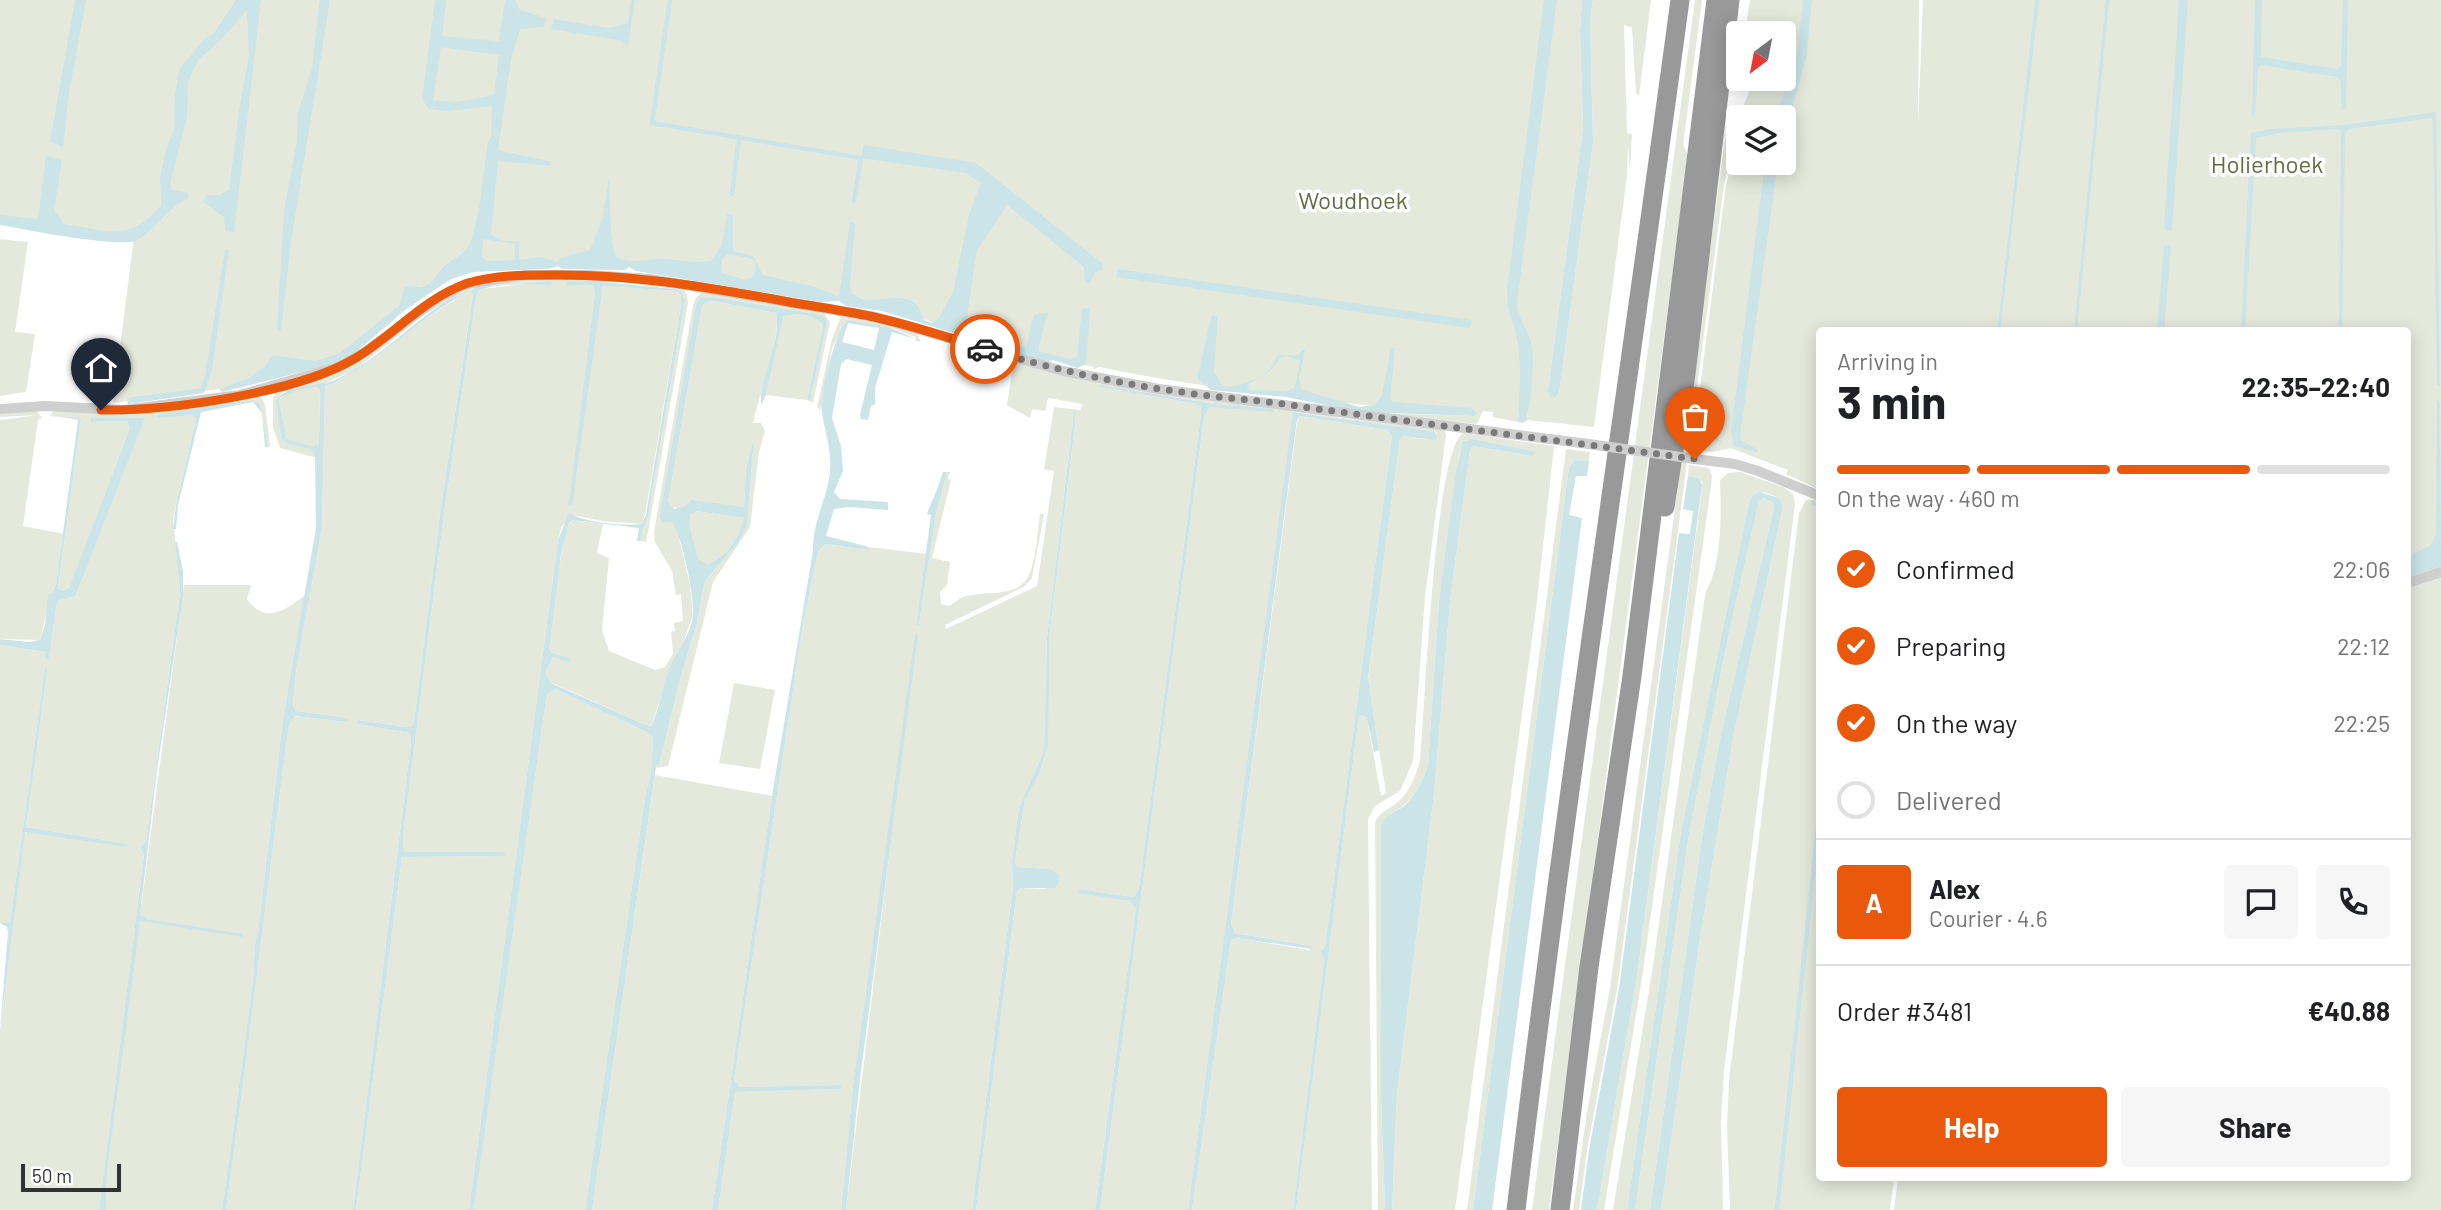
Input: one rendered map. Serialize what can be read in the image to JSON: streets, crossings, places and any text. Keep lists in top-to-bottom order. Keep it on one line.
{"parks":["Holierhoek","Woudhoek"],"scale_bar":"50 m","north":"bottom left","page":{"heading":["3 min","Arriving in","22:35–22:40"],"panel":["Alex","Courier · 4.6","Order #3481","€40.88"],"bar":"On the way · 460 m","list":[["Confirmed","22:06"],["Preparing","22:12"],["On the way","22:25"],"Delivered"],"round":"A","buttons":["Help","Share"],"scale":"50 m"}}
